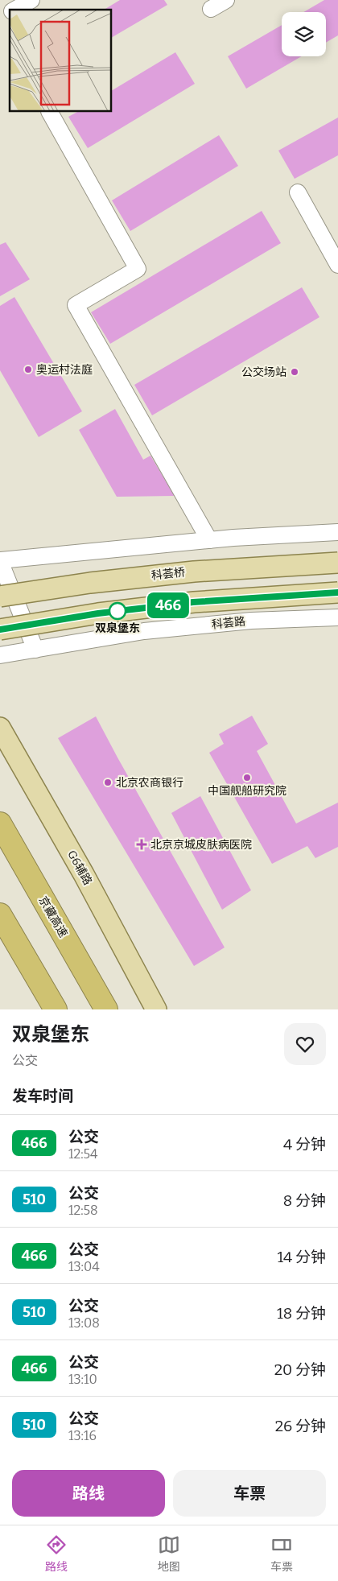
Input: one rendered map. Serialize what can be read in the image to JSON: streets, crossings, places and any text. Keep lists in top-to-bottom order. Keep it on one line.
{"streets":{"highway":["京藏高速"],"main road":["科荟桥","G6辅路"],"street":["科荟路"]},"places":{"other":["奥运村法庭","公交场站","双泉堡东","中国舰船研究院","北京农商银行"],"health":["北京京城皮肤病医院"]},"lines":["bus line 466"],"page":{"on_map":"466","heading":[["双泉堡东","公交"],"发车时间"],"list":[{"mark":"466","name":"公交","note":"12:54","value":"4 分钟"},{"mark":"510","name":"公交","note":"12:58","value":"8 分钟"},{"mark":"466","name":"公交","note":"13:04","value":"14 分钟"},{"mark":"510","name":"公交","note":"13:08","value":"18 分钟"},{"mark":"466","name":"公交","note":"13:10","value":"20 分钟"},{"mark":"510","name":"公交","note":"13:16","value":"26 分钟"}],"buttons":["路线","车票"],"tabs":["路线","地图","车票"]}}
